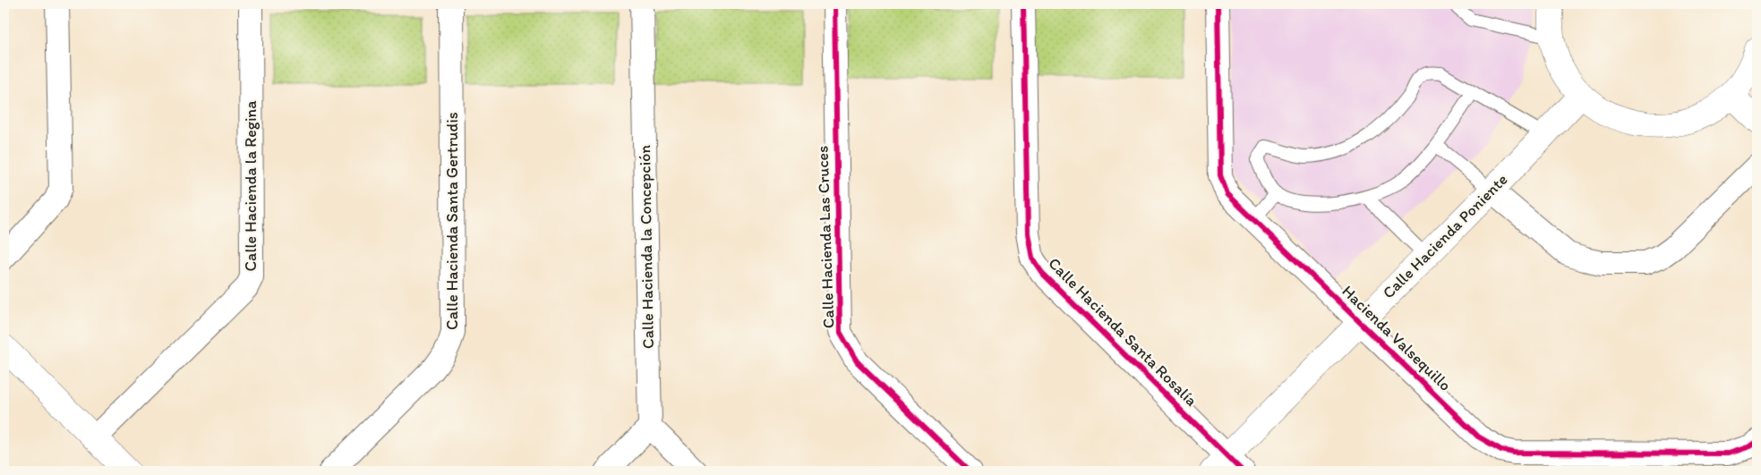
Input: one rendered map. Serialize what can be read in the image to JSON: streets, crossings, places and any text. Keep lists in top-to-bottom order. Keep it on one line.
{"streets":{"street":["Calle Hacienda la Regina","Calle Hacienda Santa Gertrudis","Calle Hacienda Poniente","Calle Hacienda Las Cruces","Calle Hacienda la Concepción","Calle Hacienda Santa Rosalía","Hacienda Valsequillo"]},"crossings":[["Calle Hacienda Poniente","Calle Hacienda Santa Rosalía"],["Calle Hacienda Poniente","Hacienda Valsequillo"]]}
